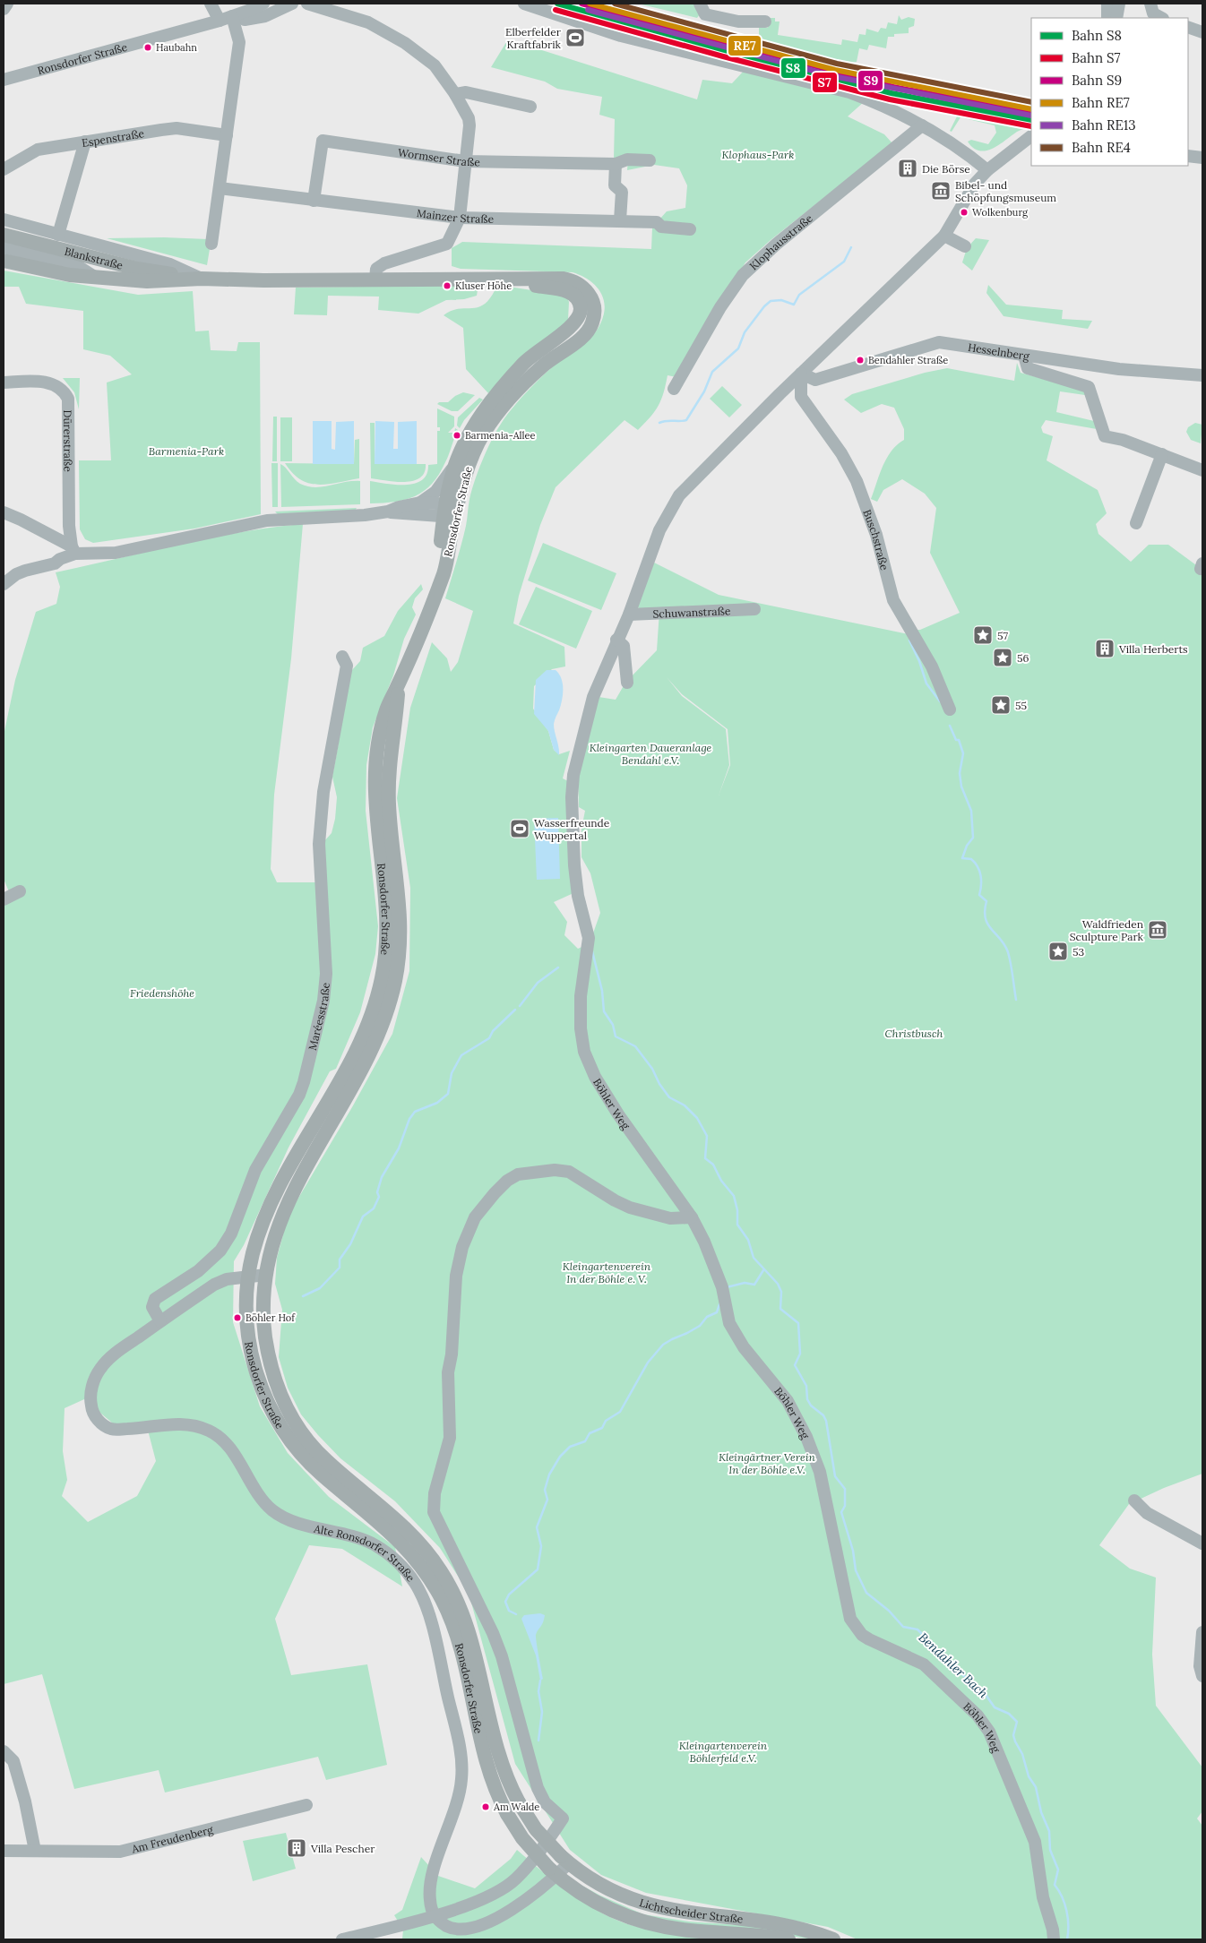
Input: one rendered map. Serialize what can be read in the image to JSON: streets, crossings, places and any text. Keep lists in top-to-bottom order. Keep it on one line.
{"streets":{"main road":["Ronsdorfer Straße","Blankstraße","Lichtscheider Straße"],"street":["Espenstraße","Wormser Straße","Mainzer Straße","Klophausstraße","Hesselnberg","Dürerstraße","Buschstraße","Schuwanstraße","Maréesstraße","Böhler Weg","Alte Ronsdorfer Straße","Am Freudenberg"]},"crossings":[["Ronsdorfer Straße","Blankstraße"],["Ronsdorfer Straße","Alte Ronsdorfer Straße"],["Ronsdorfer Straße","Lichtscheider Straße"],["Wormser Straße","Mainzer Straße"],["Hesselnberg","Buschstraße"],["Maréesstraße","Alte Ronsdorfer Straße"]],"water":["Bendahler Bach"],"parks":["Klophaus-Park","Barmenia-Park","Kleingarten Daueranlage Bendahl e.V.","Friedenshöhe","Christbusch","Kleingartenverein In der Böhle e. V.","Kleingärtner Verein In der Böhle e.V.","Kleingartenverein Böhlerfeld e.V."],"places":{"sports":["Elberfelder Kraftfabrik","Wasserfreunde Wuppertal"],"other":["Haubahn","Wolkenburg","Kluser Höhe","Bendahler Straße","Barmenia-Allee","Böhler Hof","Am Walde"],"building":["Die Börse","Villa Herberts","Villa Pescher"],"museum":["Bibel- und Schöpfungsmuseum","Waldfrieden Sculpture Park"],"place":["57","56","55","53"]},"lines":["rail line S8","rail line S9","rail line RE7","rail line RE4","rail line S7","rail line RE13"],"legend":["Bahn S8","Bahn S7","Bahn S9","Bahn RE7","Bahn RE13","Bahn RE4"]}
